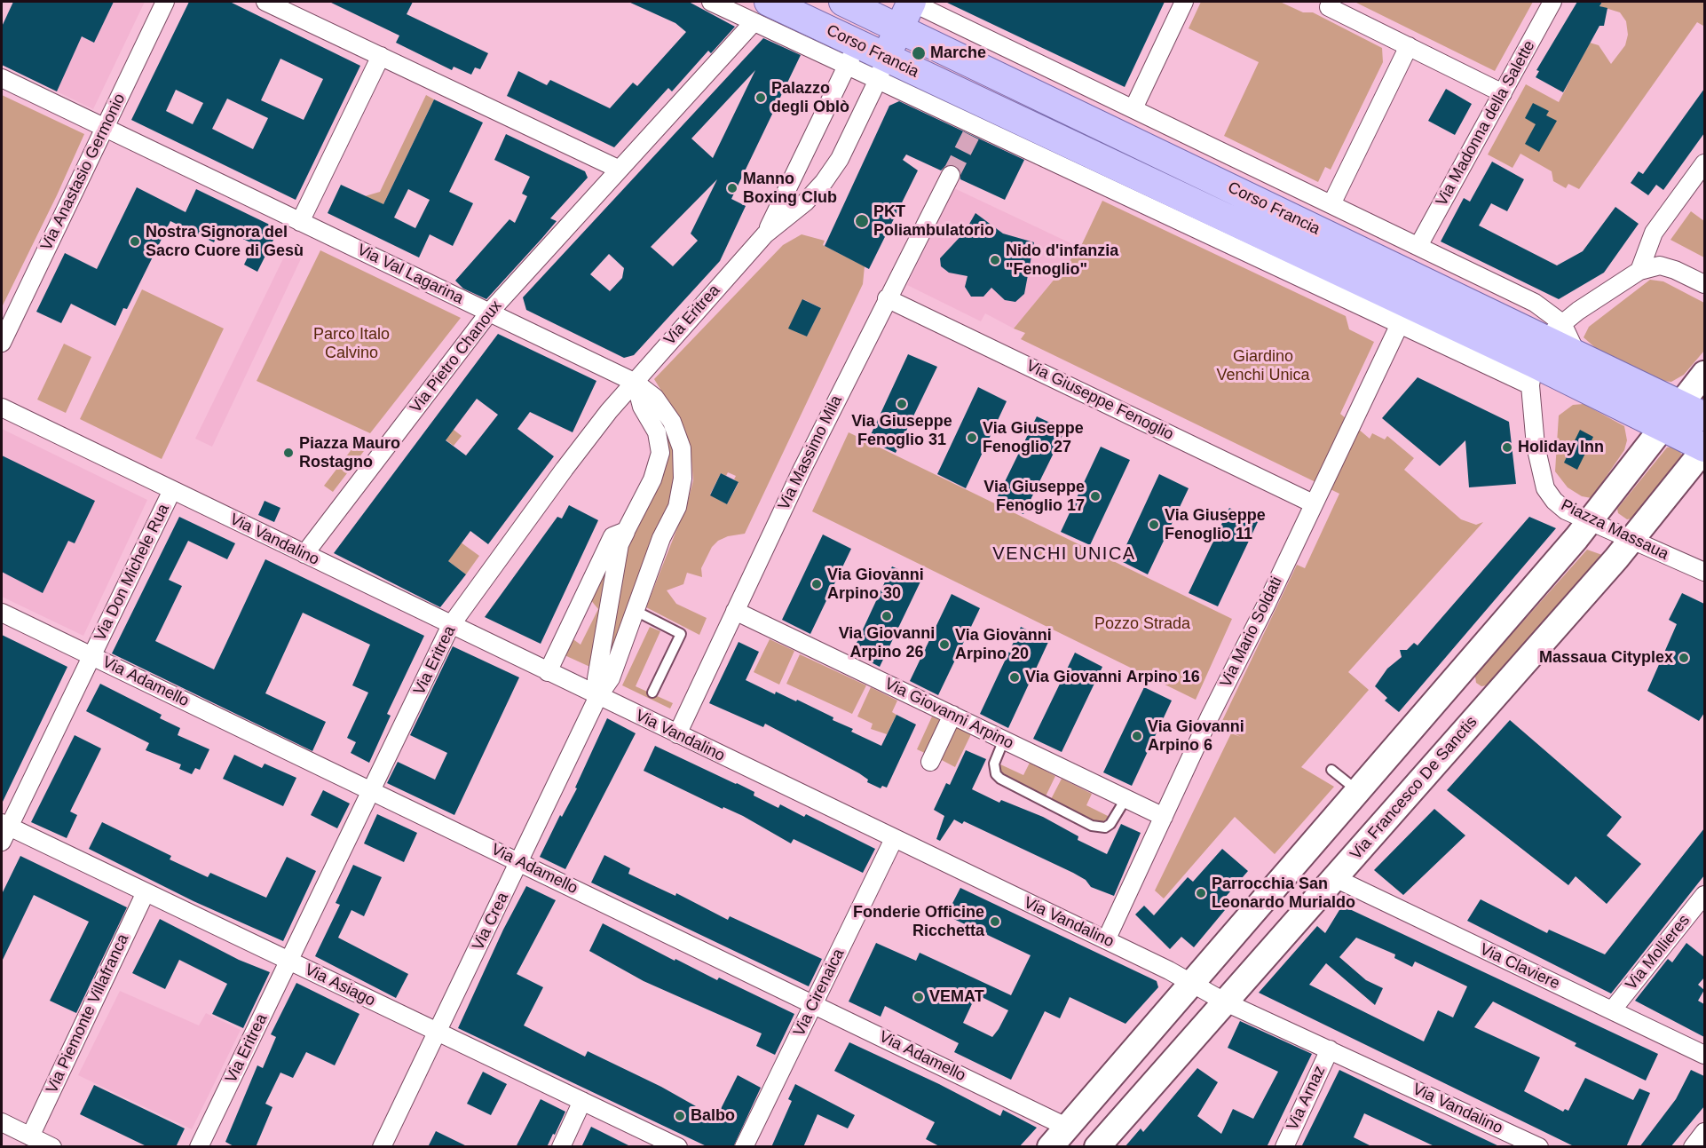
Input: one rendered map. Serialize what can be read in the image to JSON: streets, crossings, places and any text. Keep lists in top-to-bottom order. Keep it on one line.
{"streets":{"main road":["Corso Francia","Via Francesco De Sanctis"],"street":["Via Madonna della Salette","Via Anastasio Germonio","Via Val Lagarina","Via Eritrea","Via Pietro Chanoux","Via Giuseppe Fenoglio","Via Massimo Mila","Piazza Massaua","Via Vandalino","Via Don Michele Rua","Via Mario Soldati","Via Adamello","Via Giovanni Arpino","Via Crea","Via Mollieres","Via Claviere","Via Asiago","Via Cirenaica","Via Piemonte Villafranca","Via Arnaz"]},"crossings":[["Corso Francia","Via Madonna della Salette"],["Corso Francia","Via Eritrea"],["Corso Francia","Via Pietro Chanoux"],["Corso Francia","Piazza Massaua"],["Corso Francia","Via Mario Soldati"],["Corso Francia","Via Francesco De Sanctis"],["Via Anastasio Germonio","Via Val Lagarina"],["Via Val Lagarina","Via Eritrea"],["Via Val Lagarina","Via Pietro Chanoux"],["Via Eritrea","Via Vandalino"],["Via Eritrea","Via Adamello"],["Via Eritrea","Via Asiago"],["Via Pietro Chanoux","Via Vandalino"],["Via Giuseppe Fenoglio","Via Massimo Mila"],["Via Giuseppe Fenoglio","Via Mario Soldati"],["Via Massimo Mila","Via Vandalino"],["Via Massimo Mila","Via Giovanni Arpino"],["Piazza Massaua","Via Francesco De Sanctis"],["Via Vandalino","Via Don Michele Rua"],["Via Vandalino","Via Mario Soldati"],["Via Vandalino","Via Francesco De Sanctis"],["Via Vandalino","Via Crea"],["Via Vandalino","Via Cirenaica"],["Via Vandalino","Via Arnaz"],["Via Don Michele Rua","Via Adamello"],["Via Don Michele Rua","Via Asiago"],["Via Mario Soldati","Via Giovanni Arpino"],["Via Adamello","Via Crea"],["Via Adamello","Via Cirenaica"],["Via Francesco De Sanctis","Via Claviere"],["Via Crea","Via Asiago"],["Via Mollieres","Via Claviere"],["Via Asiago","Via Piemonte Villafranca"]],"districts":["VENCHI UNICA"],"parks":["Parco Italo Calvino","Giardino Venchi Unica","Pozzo Strada"],"places":["Marche","Palazzo degli Oblò","Manno Boxing Club","PKT Poliambulatorio","Nostra Signora del Sacro Cuore di Gesù","Nido d'infanzia \"Fenoglio\"","Via Giuseppe Fenoglio 31","Via Giuseppe Fenoglio 27","Holiday Inn","Piazza Mauro Rostagno","Via Giuseppe Fenoglio 17","Via Giuseppe Fenoglio 11","Via Giovanni Arpino 30","Via Giovanni Arpino 26","Via Giovanni Arpino 20","Massaua Cityplex","Via Giovanni Arpino 16","Via Giovanni Arpino 6","Parrocchia San Leonardo Murialdo","Fonderie Officine Ricchetta","VEMAT","Balbo"]}
